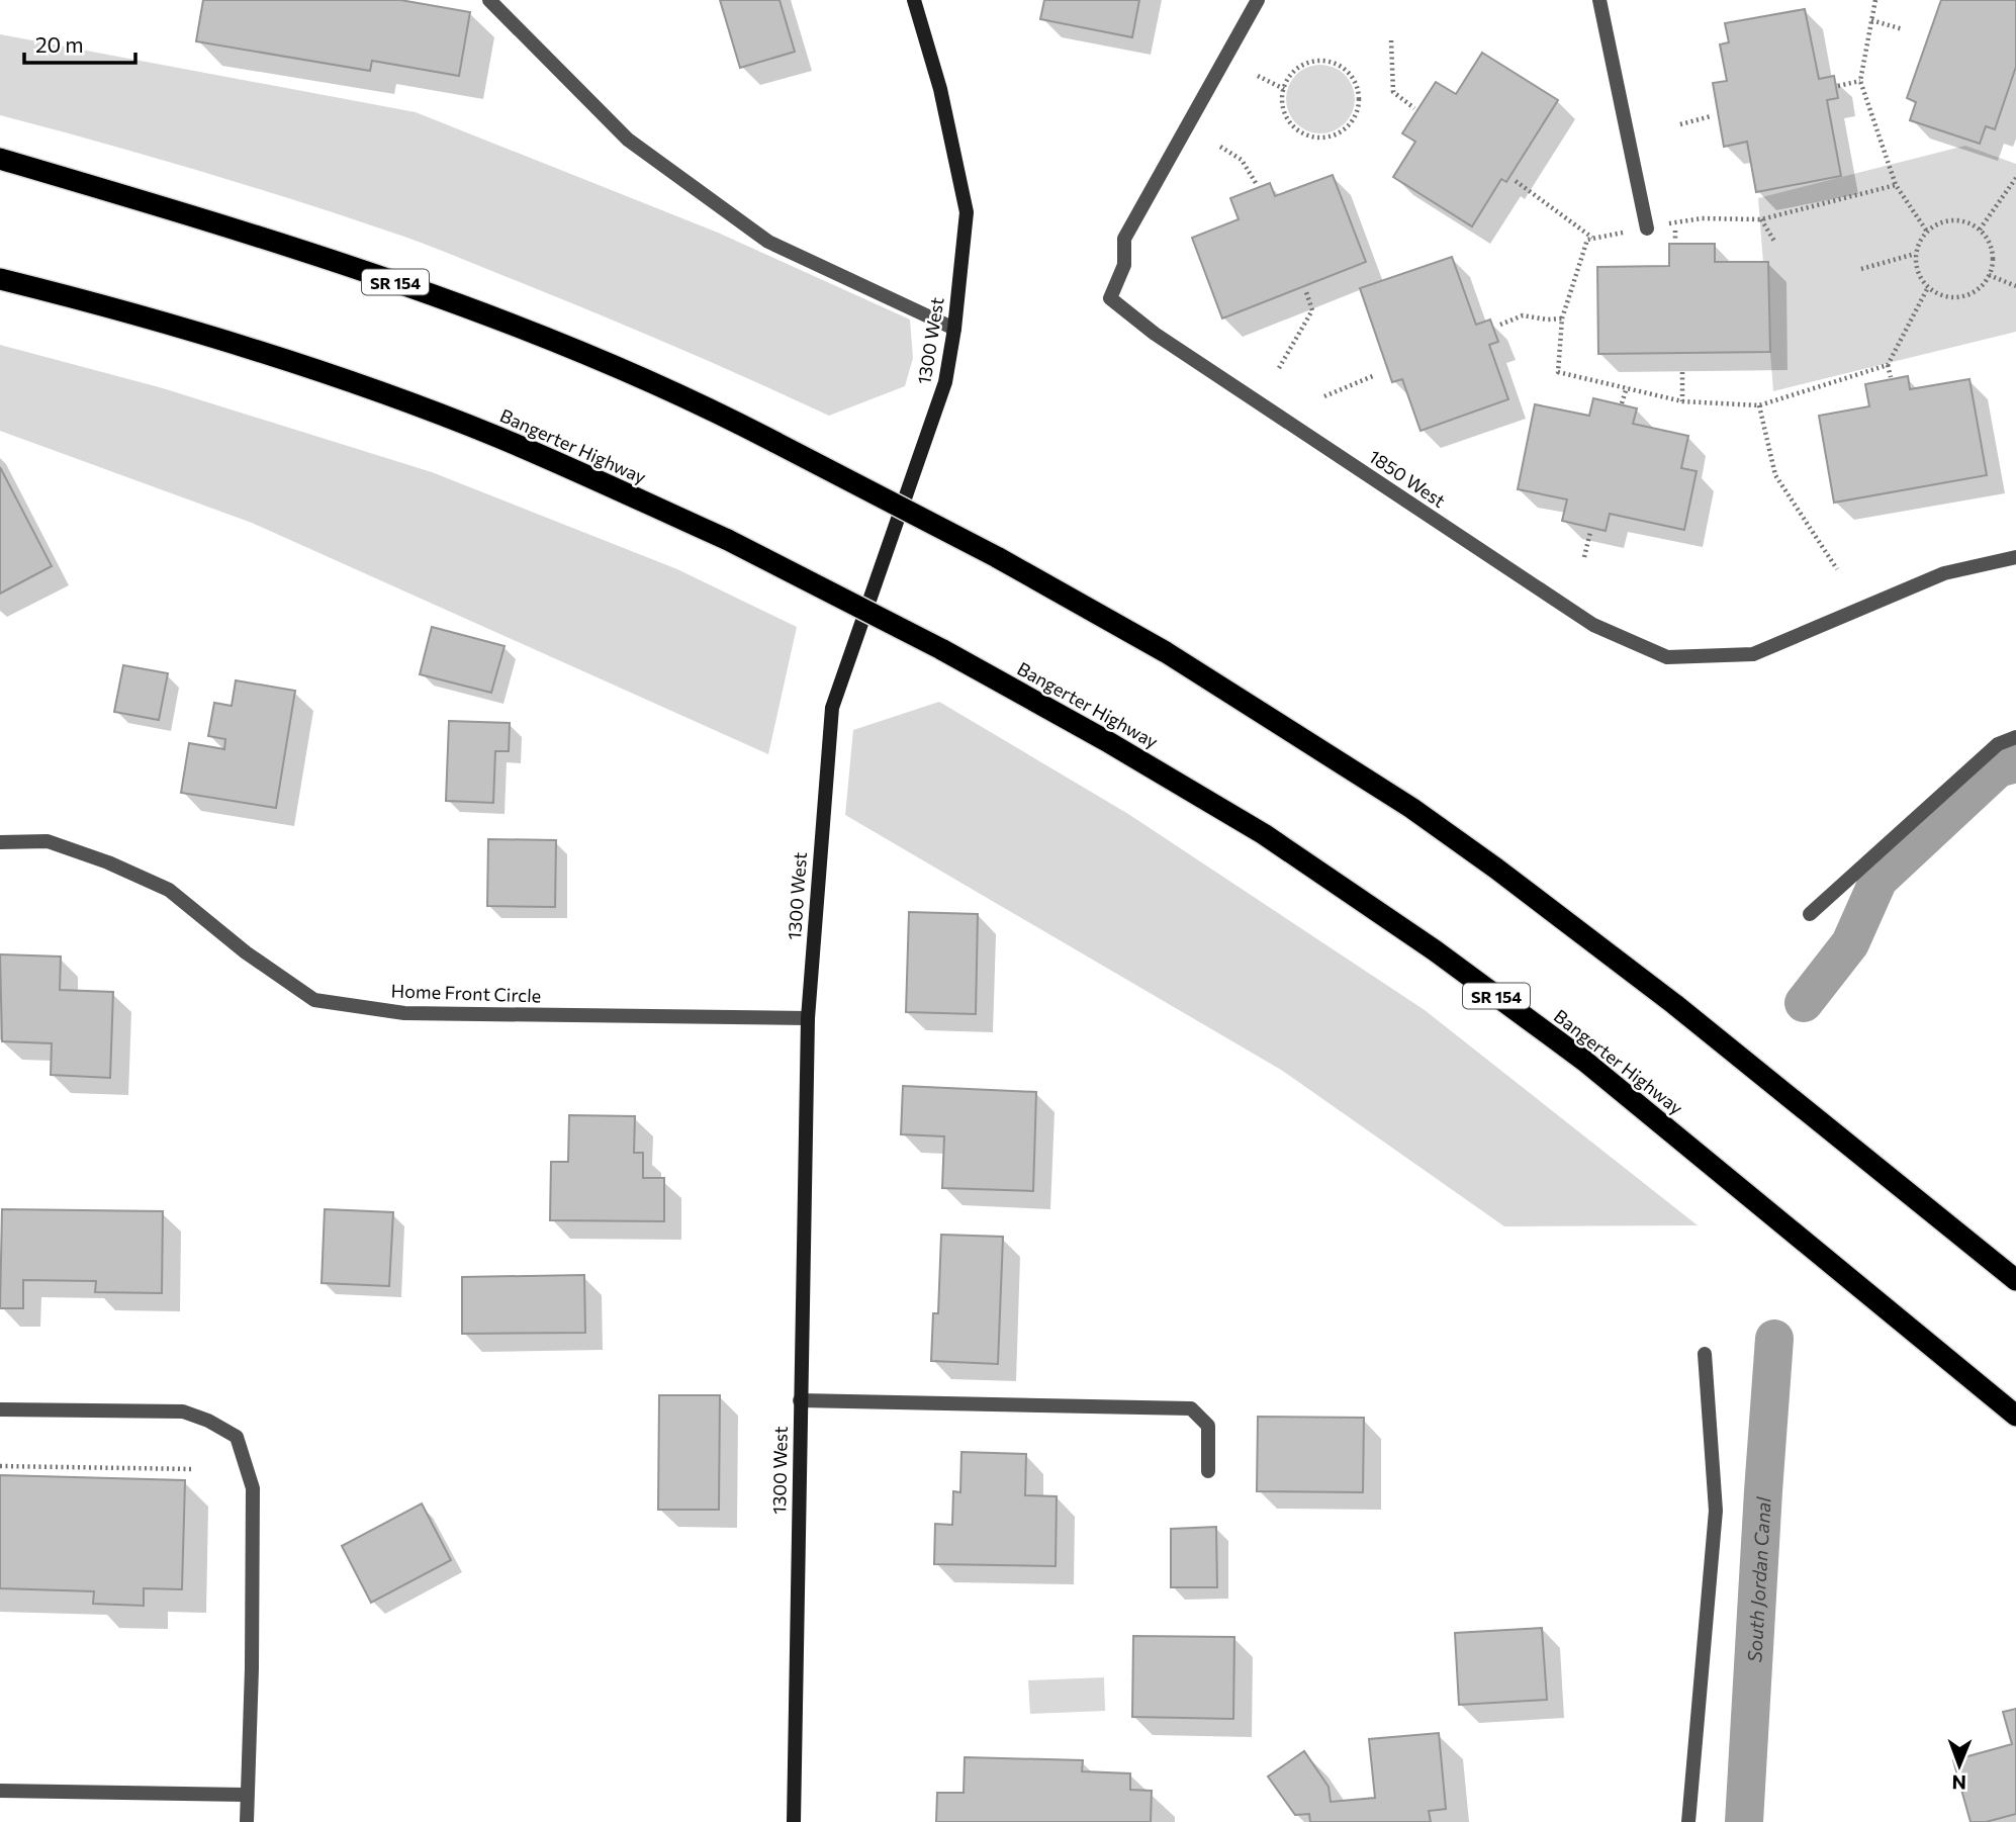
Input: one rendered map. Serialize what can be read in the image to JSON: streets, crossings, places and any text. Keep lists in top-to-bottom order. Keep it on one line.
{"streets":{"highway":["SR 154","Bangerter Highway"],"street":["1300 West","1850 West","Home Front Circle"]},"crossings":[["1300 West","Home Front Circle"]],"water":["South Jordan Canal"],"scale_bar":"20 m","north":"bottom"}
